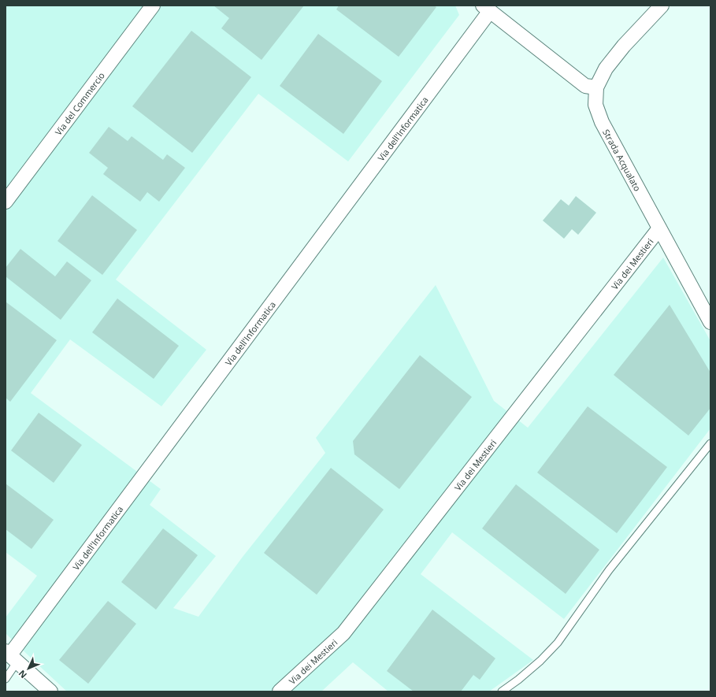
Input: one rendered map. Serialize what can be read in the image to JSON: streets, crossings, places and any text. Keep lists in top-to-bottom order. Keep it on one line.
{"streets":{"street":["Via del Commercio","Via dell'Informatica","Strada Acqualato","Via dei Mestieri"]},"crossings":[["Via dell'Informatica","Strada Acqualato"],["Strada Acqualato","Via dei Mestieri"]],"north":"bottom left"}
